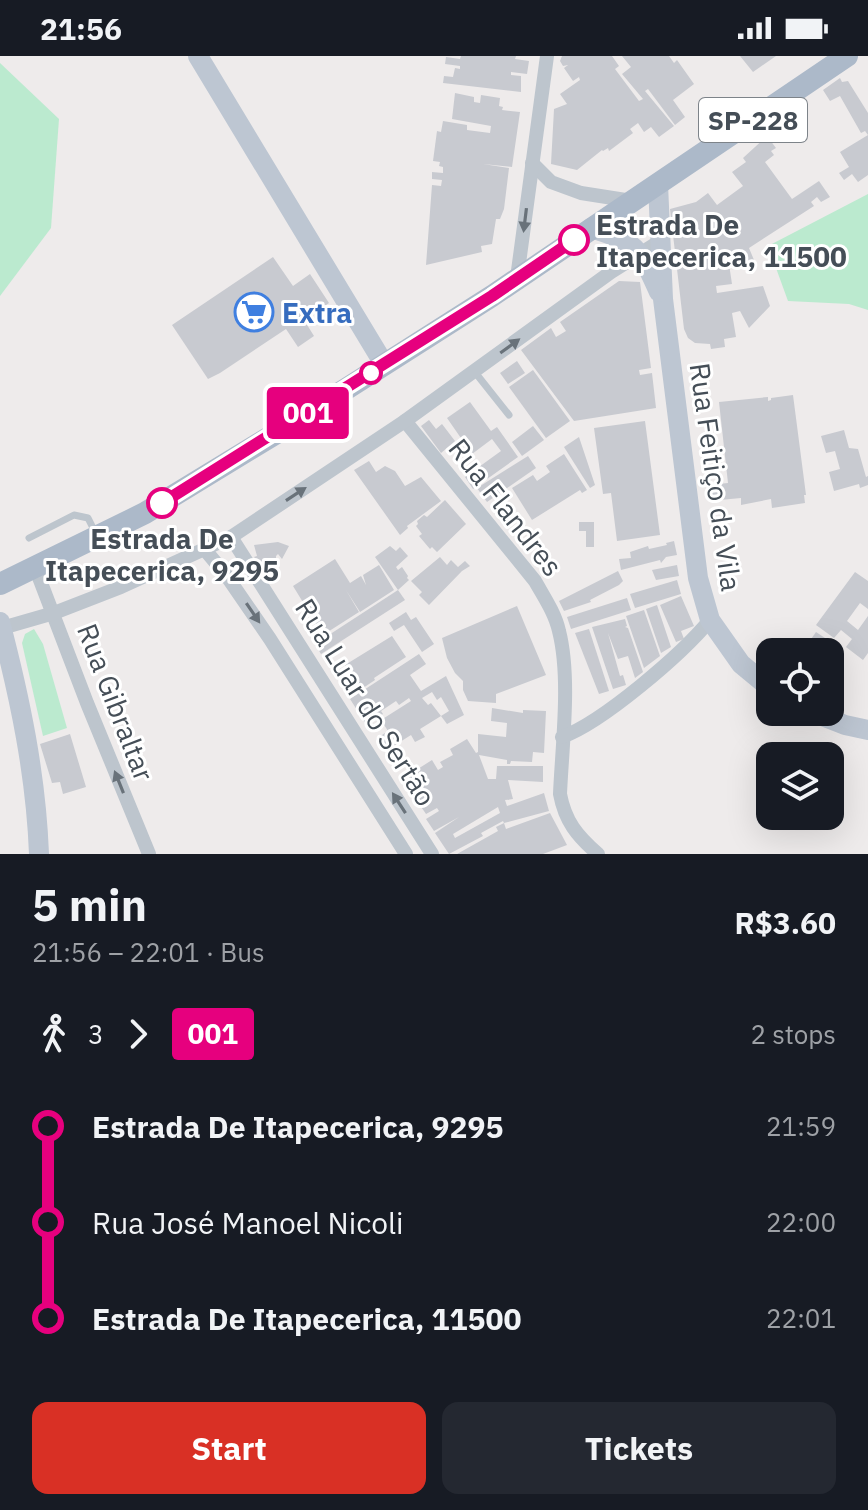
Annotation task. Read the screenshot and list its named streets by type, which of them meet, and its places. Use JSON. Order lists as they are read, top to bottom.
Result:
{
  "streets": {
    "main road": ["SP-228"],
    "street": [
      "Rua Feitiço da Vila",
      "Rua Flandres",
      "Rua Gibraltar",
      "Rua Luar do Sertão"
    ]
  },
  "crossings": [
    ["SP-228", "Rua Feitiço da Vila"],
    ["SP-228", "Rua Gibraltar"]
  ],
  "places": {
    "other": ["Estrada De Itapecerica, 11500", "Estrada De Itapecerica, 9295"],
    "supermarket": ["Extra"]
  },
  "lines": ["bus line 001"],
  "page": {
    "status": "21:56",
    "on_map": "001",
    "heading": ["5 min", "21:56 – 22:01 · Bus", "R$3.60"],
    "legs": ["3", "001", "2 stops"],
    "list": [
      {
        "name": "Estrada De Itapecerica, 9295",
        "value": "21:59"
      },
      {
        "name": "Rua José Manoel Nicoli",
        "value": "22:00"
      },
      {
        "name": "Estrada De Itapecerica, 11500",
        "value": "22:01"
      }
    ],
    "buttons": ["Start", "Tickets"]
  }
}
